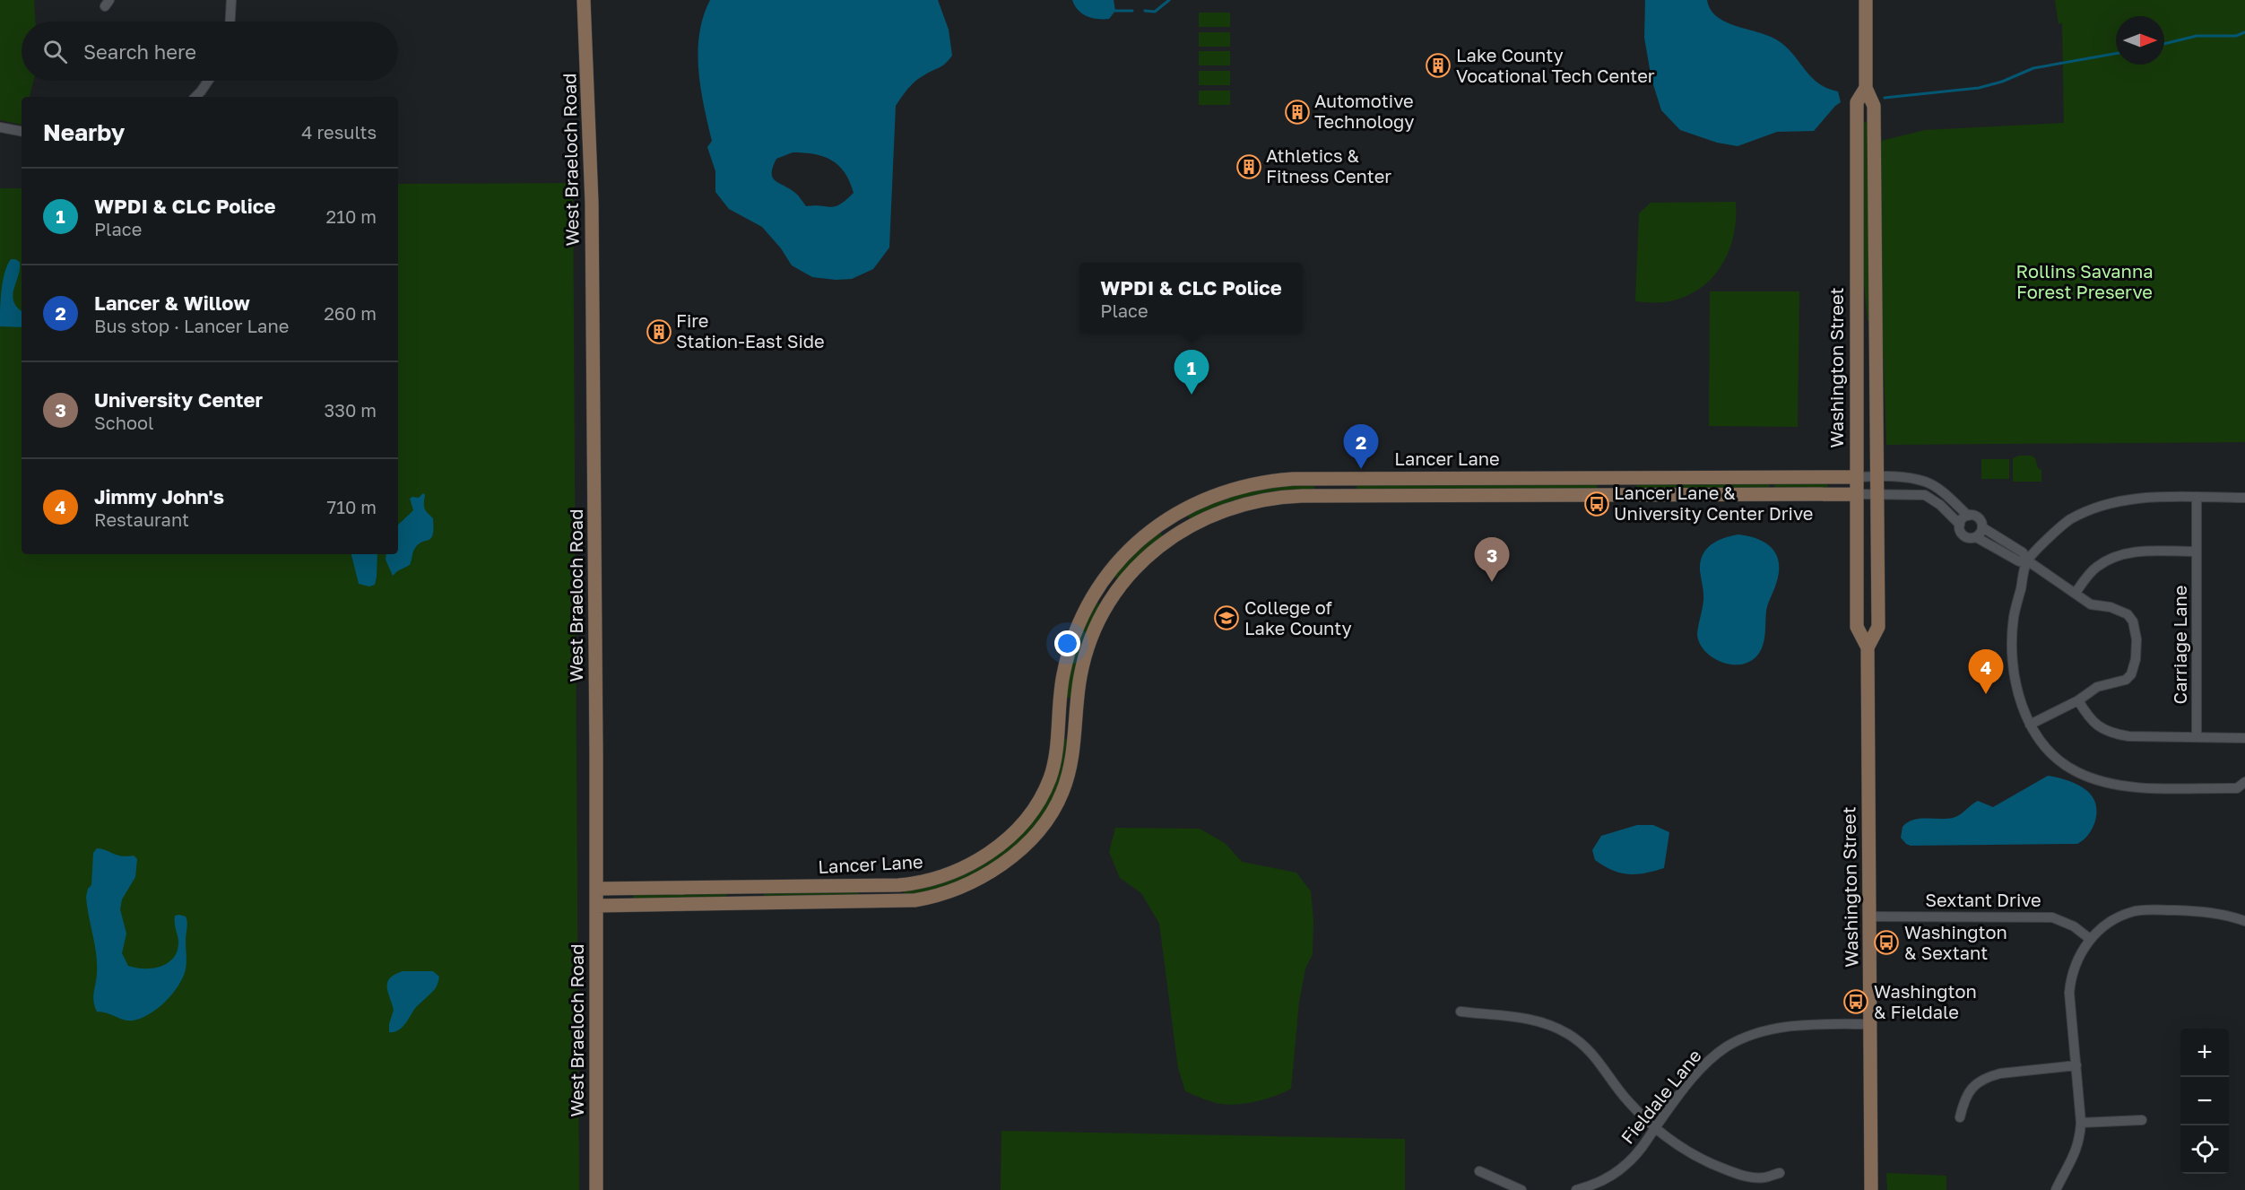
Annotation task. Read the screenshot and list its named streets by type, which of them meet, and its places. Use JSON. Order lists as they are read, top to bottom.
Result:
{
  "streets": {
    "street": [
      "West Braeloch Road",
      "Washington Street",
      "Lancer Lane",
      "Carriage Lane",
      "Sextant Drive",
      "Fieldale Lane"
    ]
  },
  "crossings": [
    ["West Braeloch Road", "Lancer Lane"],
    ["Washington Street", "Lancer Lane"],
    ["Washington Street", "Sextant Drive"],
    ["Washington Street", "Fieldale Lane"]
  ],
  "parks": ["Rollins Savanna Forest Preserve"],
  "places": {
    "building": [
      "Lake County Vocational Tech Center",
      "Automotive Technology",
      "Athletics & Fitness Center",
      "Fire Station-East Side"
    ],
    "bus stop": ["Lancer Lane & University Center Drive", "Washington & Sextant", "Washington & Fieldale"],
    "school or university": ["College of Lake County"]
  },
  "north": "right",
  "page": {
    "search": "Search here",
    "heading": ["Nearby", "4 results"],
    "list": [
      {
        "mark": "1",
        "name": "WPDI & CLC Police",
        "note": "Place",
        "value": "210 m"
      },
      {
        "mark": "2",
        "name": "Lancer & Willow",
        "note": "Bus stop · Lancer Lane",
        "value": "260 m"
      },
      {
        "mark": "3",
        "name": "University Center",
        "note": "School",
        "value": "330 m"
      },
      {
        "mark": "4",
        "name": "Jimmy John's",
        "note": "Restaurant",
        "value": "710 m"
      }
    ],
    "popup": ["WPDI & CLC Police", "Place"],
    "pins": [
      "1",
      "2",
      "3",
      "4"
    ],
    "map_buttons": ["+", "−"]
  }
}
